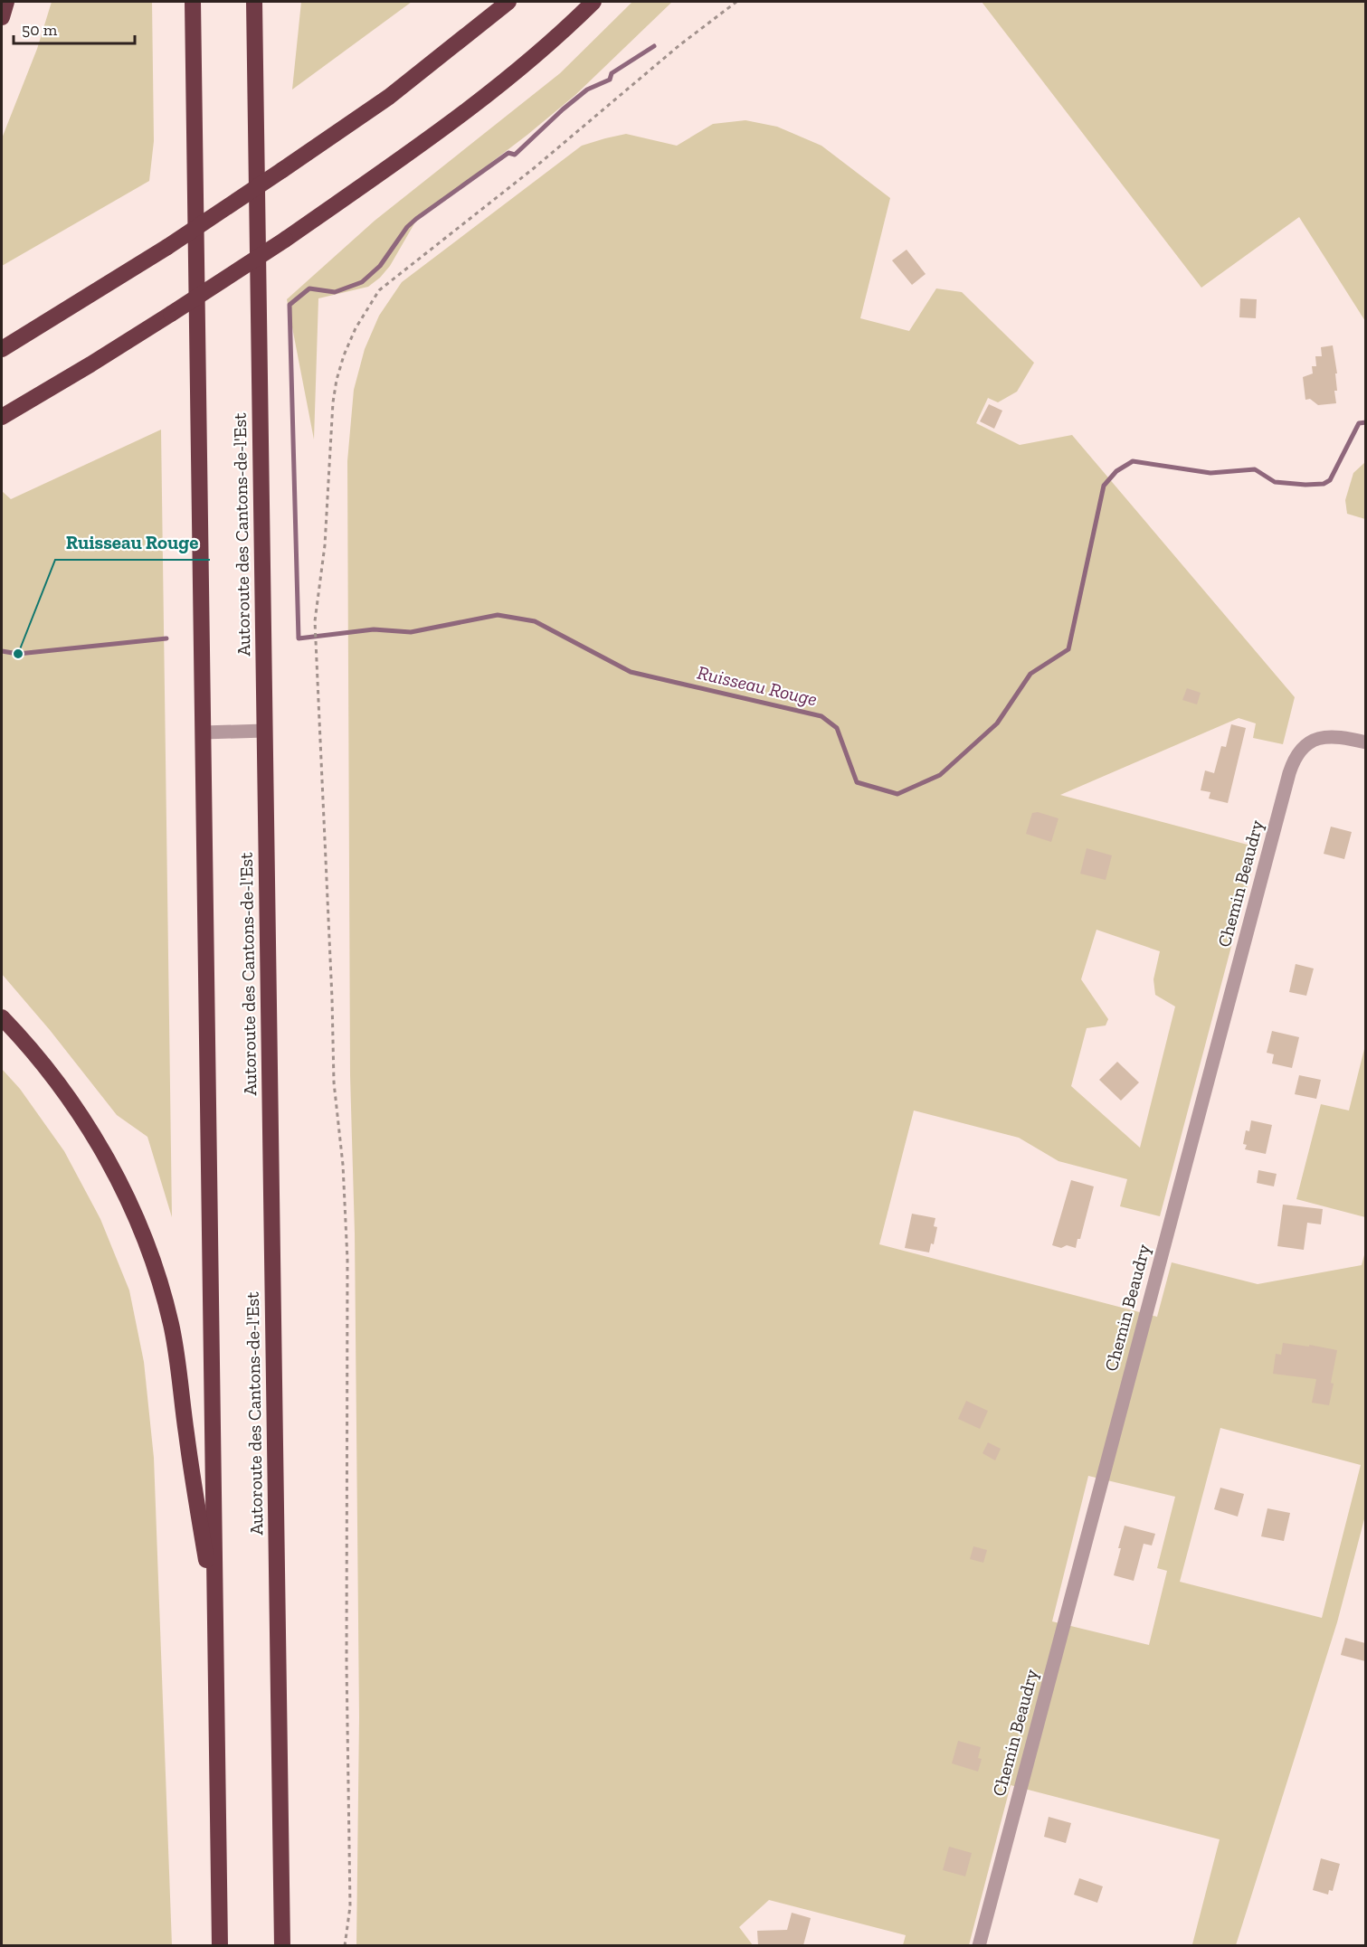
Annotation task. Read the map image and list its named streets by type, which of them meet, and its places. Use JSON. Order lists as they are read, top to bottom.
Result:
{
  "streets": {
    "highway": ["Autoroute des Cantons-de-l'Est"],
    "street": ["Chemin Beaudry"]
  },
  "water": ["Ruisseau Rouge"],
  "places": ["Ruisseau Rouge"],
  "scale_bar": "50 m"
}
